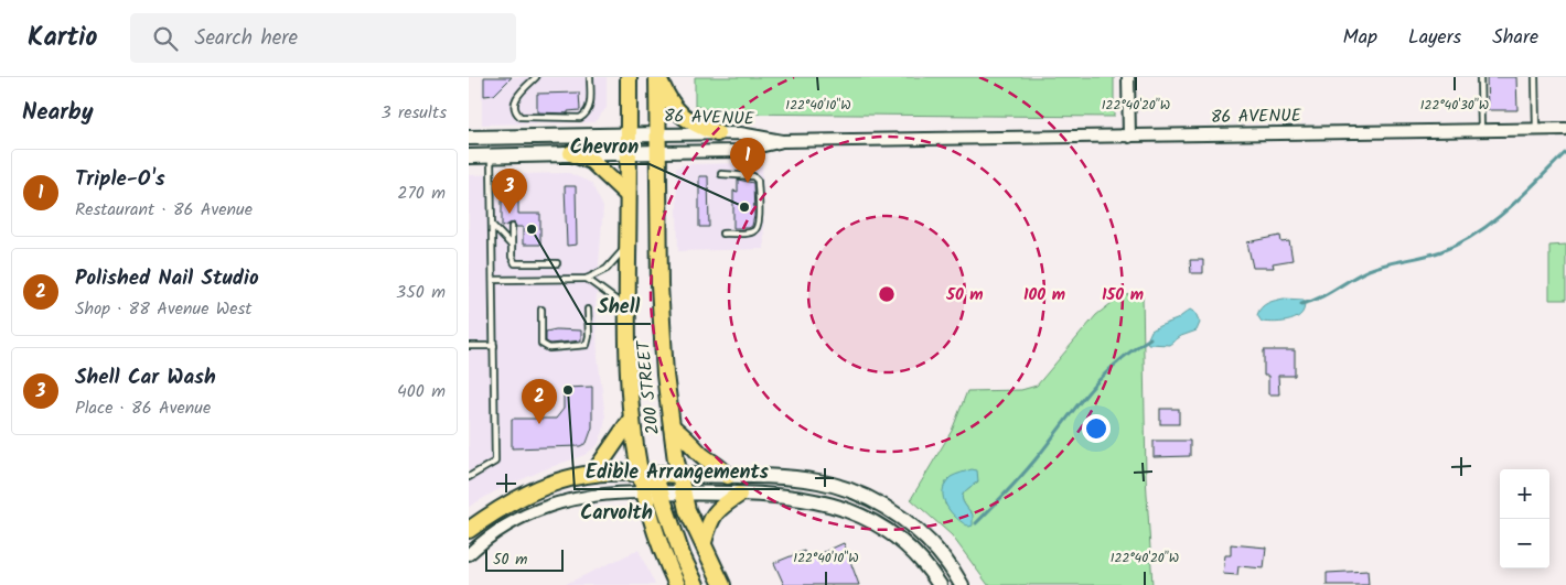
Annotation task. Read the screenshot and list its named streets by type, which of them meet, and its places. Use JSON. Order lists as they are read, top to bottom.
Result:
{
  "streets": {
    "main road": ["86 AVENUE", "200 STREET"]
  },
  "crossings": [
    ["86 AVENUE", "200 STREET"]
  ],
  "districts": ["Carvolth"],
  "places": ["Chevron", "Shell", "Edible Arrangements"],
  "scale_bar": "50 m",
  "page": {
    "header": "Kartio",
    "search": "Search here",
    "nav": ["Map", "Layers", "Share"],
    "heading": ["Nearby", "3 results"],
    "pins": ["1", "3", "2"],
    "list": [
      {
        "mark": "1",
        "name": "Triple-O's",
        "note": "Restaurant · 86 Avenue",
        "value": "270 m"
      },
      {
        "mark": "2",
        "name": "Polished Nail Studio",
        "note": "Shop · 88 Avenue West",
        "value": "350 m"
      },
      {
        "mark": "3",
        "name": "Shell Car Wash",
        "note": "Place · 86 Avenue",
        "value": "400 m"
      }
    ],
    "map_buttons": ["+", "−"],
    "scale": "50 m"
  },
  "coordinates": ["122°40'10\"W", "122°40'20\"W", "122°40'30\"W"],
  "rings": ["50 m", "100 m", "150 m"]
}
